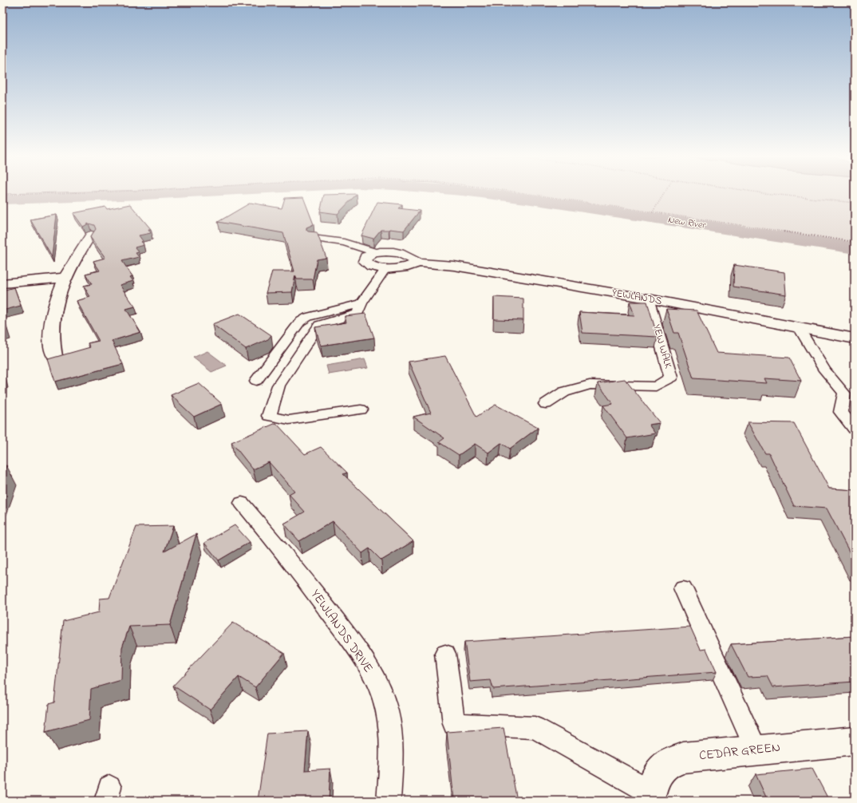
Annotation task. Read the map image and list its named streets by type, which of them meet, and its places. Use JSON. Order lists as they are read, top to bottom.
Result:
{
  "streets": {
    "street": ["YEWLANDS", "CEDAR GREEN"],
    "lane": ["YEW WALK", "YEWLANDS DRIVE"]
  },
  "crossings": [
    ["YEWLANDS", "YEW WALK"]
  ],
  "water": ["New River"]
}
